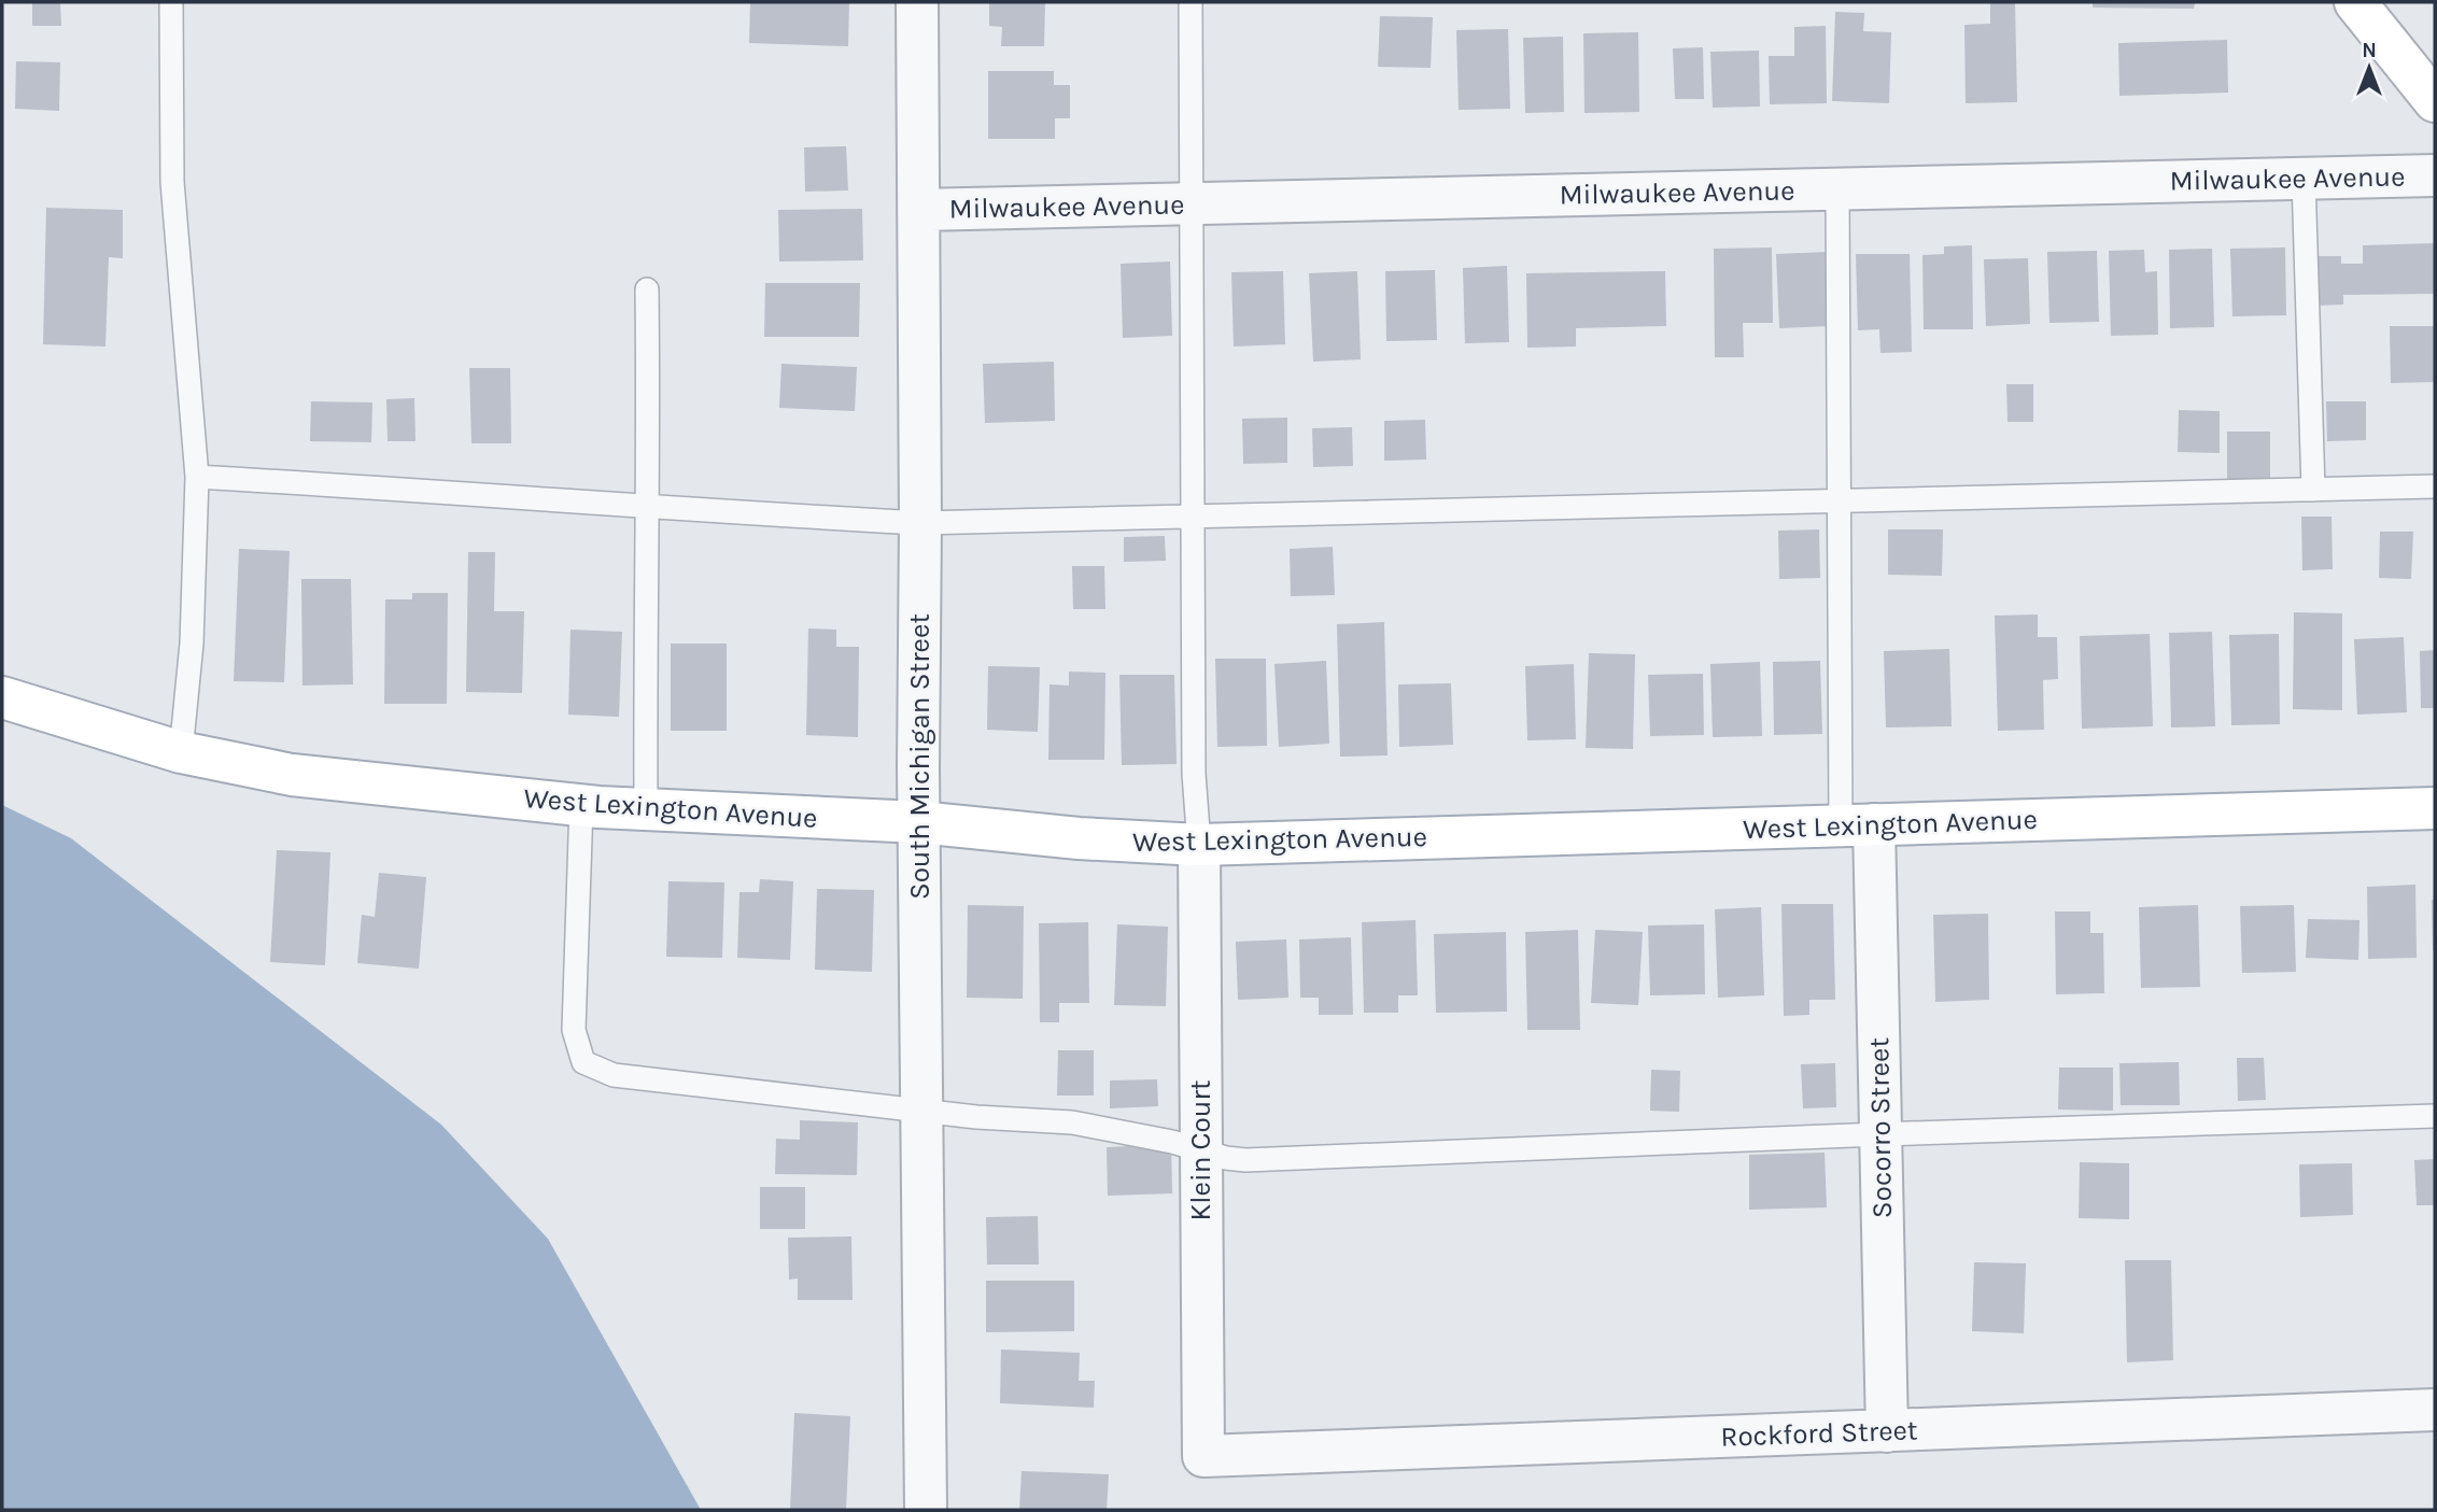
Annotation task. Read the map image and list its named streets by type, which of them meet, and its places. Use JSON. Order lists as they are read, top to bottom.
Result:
{
  "streets": {
    "main road": ["West Lexington Avenue"],
    "street": [
      "Milwaukee Avenue",
      "South Michigan Street",
      "Socorro Street",
      "Klein Court",
      "Rockford Street"
    ]
  },
  "crossings": [
    ["Milwaukee Avenue", "South Michigan Street"],
    ["South Michigan Street", "West Lexington Avenue"],
    ["West Lexington Avenue", "Socorro Street"],
    ["West Lexington Avenue", "Klein Court"],
    ["Socorro Street", "Rockford Street"],
    ["Klein Court", "Rockford Street"]
  ],
  "north": "top"
}
